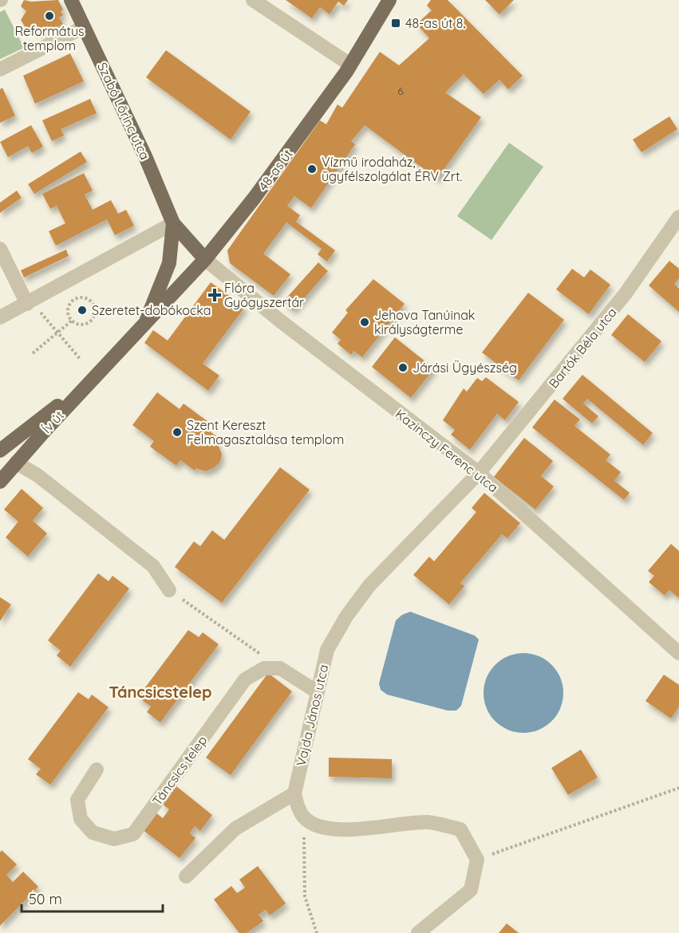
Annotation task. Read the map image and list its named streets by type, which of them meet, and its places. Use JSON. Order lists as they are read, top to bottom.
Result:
{
  "streets": {
    "main road": ["Szabó Lőrinc utca", "48-as út", "Ív út"],
    "street": [
      "Bartók Béla utca",
      "Kazinczy Ferenc utca",
      "Vajda János utca",
      "Táncsics telep"
    ]
  },
  "crossings": [
    ["Szabó Lőrinc utca", "48-as út"],
    ["Szabó Lőrinc utca", "Ív út"],
    ["Szabó Lőrinc utca", "Kazinczy Ferenc utca"],
    ["48-as út", "Ív út"],
    ["48-as út", "Kazinczy Ferenc utca"],
    ["Bartók Béla utca", "Kazinczy Ferenc utca"],
    ["Bartók Béla utca", "Vajda János utca"],
    ["Kazinczy Ferenc utca", "Vajda János utca"]
  ],
  "districts": ["Táncsicstelep"],
  "places": {
    "other": [
      "Református templom",
      "Vízmű irodaház, ügyfélszolgálat ÉRV Zrt.",
      "Szeretet-dobókocka",
      "Jehova Tanúinak királyságterme",
      "Járási Ügyészség",
      "Szent Kereszt Felmagasztalása templom"
    ],
    "transit": ["48-as út 8."],
    "health": ["Flóra Gyógyszertár"]
  },
  "house_numbers": ["6"],
  "scale_bar": "50 m"
}
